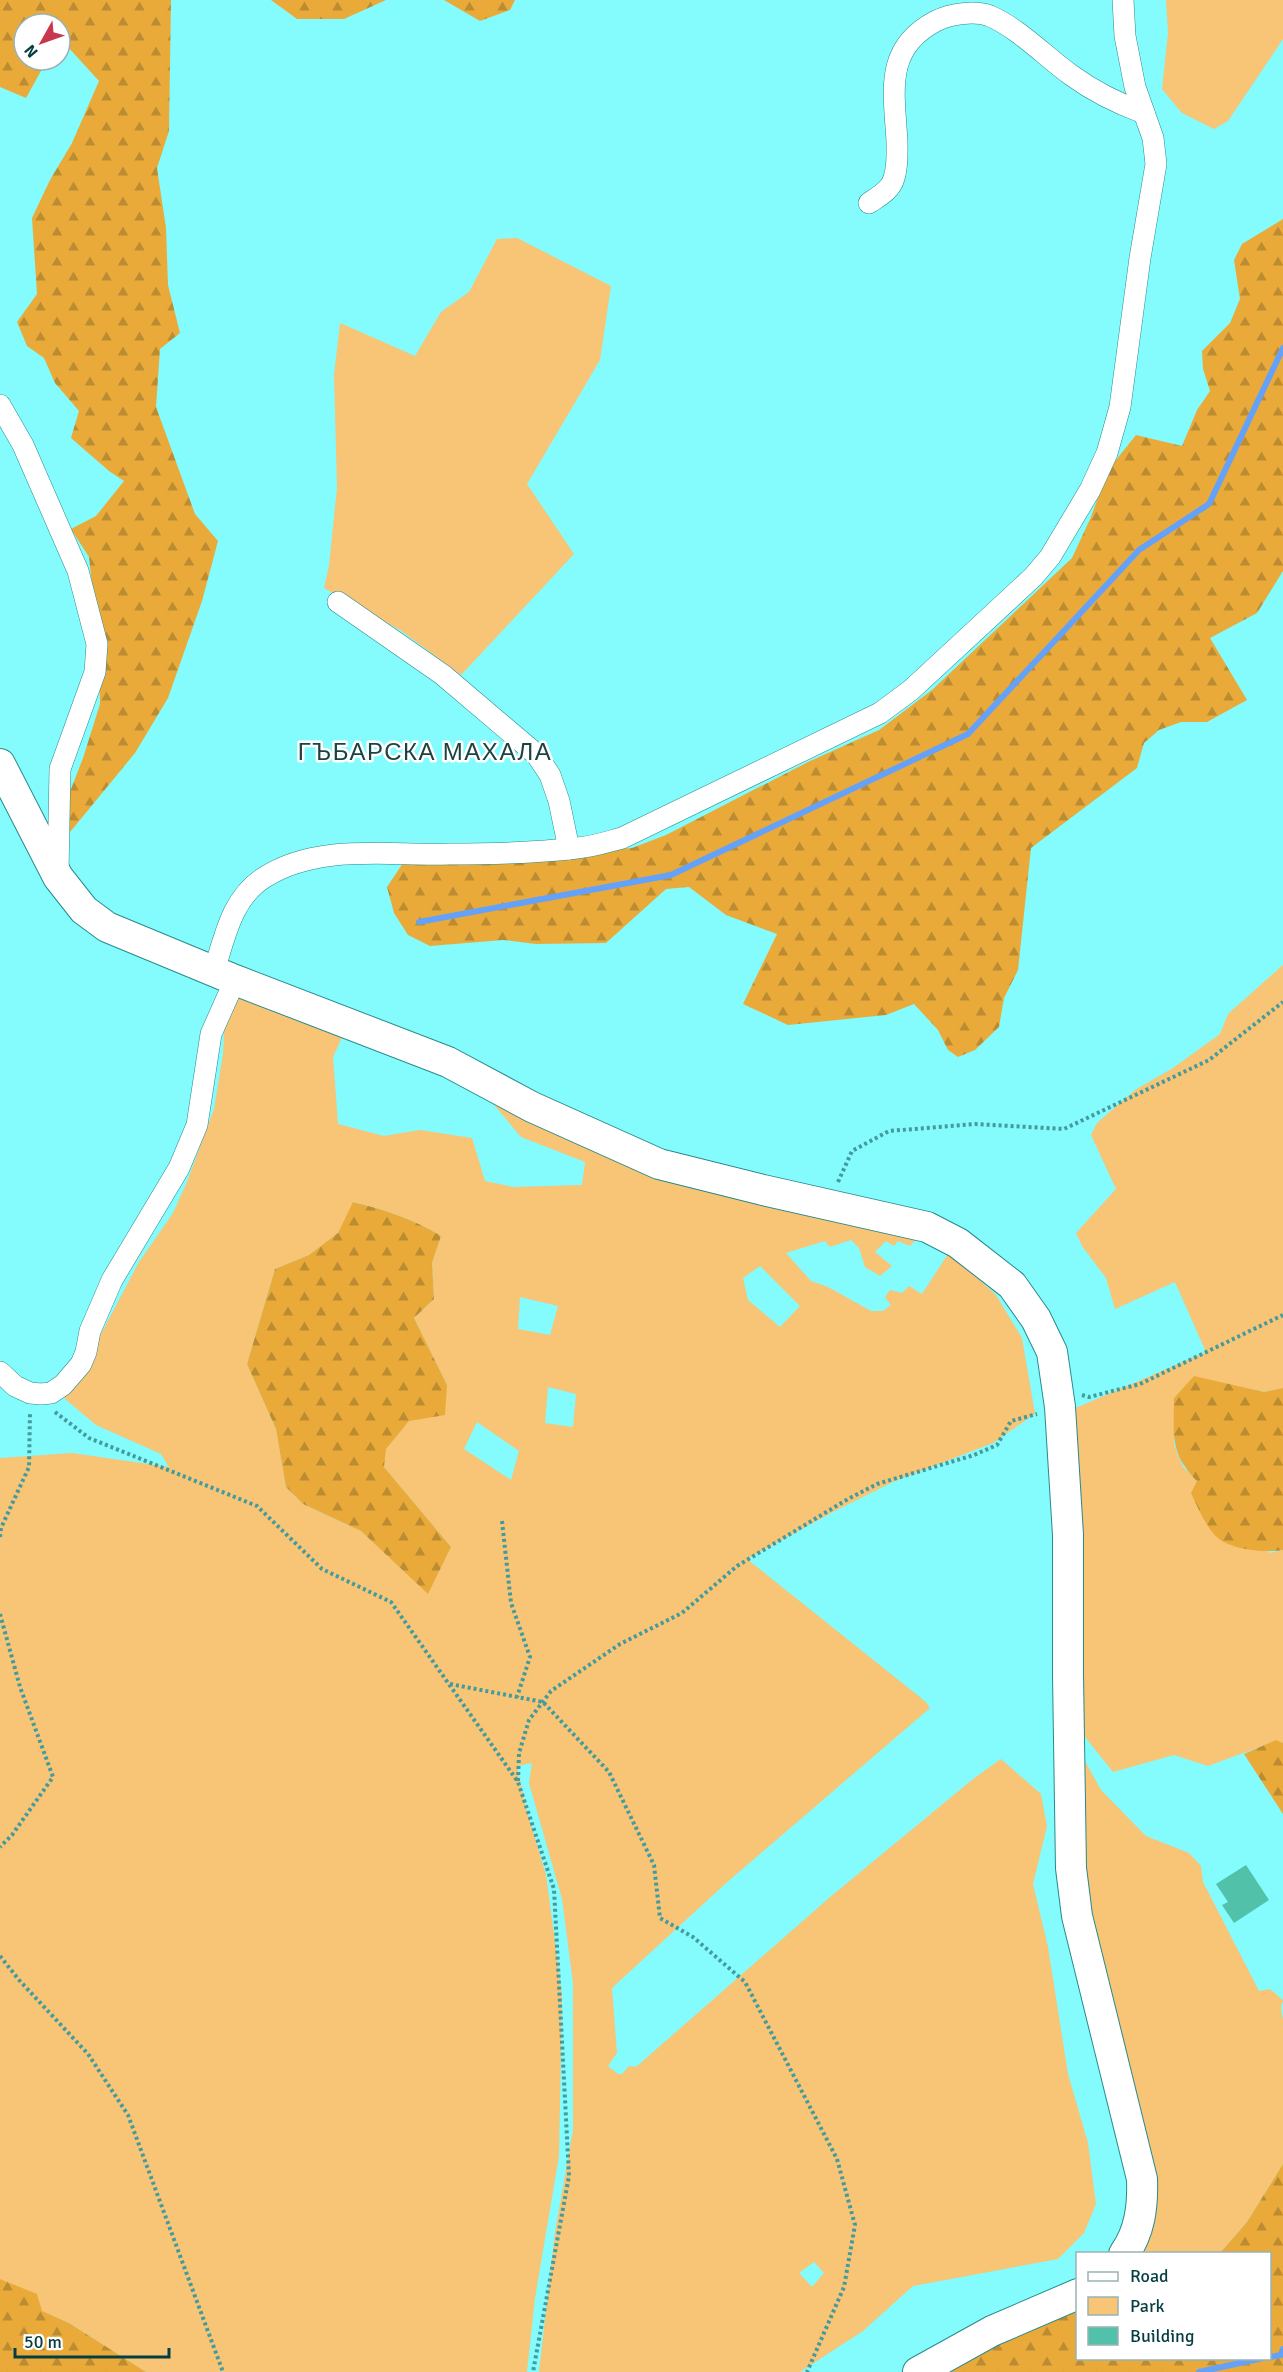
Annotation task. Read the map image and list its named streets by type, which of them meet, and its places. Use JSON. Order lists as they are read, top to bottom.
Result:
{
  "districts": ["ГЪБАРСКА МАХАЛА"],
  "legend": ["Road", "Park", "Building"],
  "scale_bar": "50 m",
  "north": "bottom left"
}
